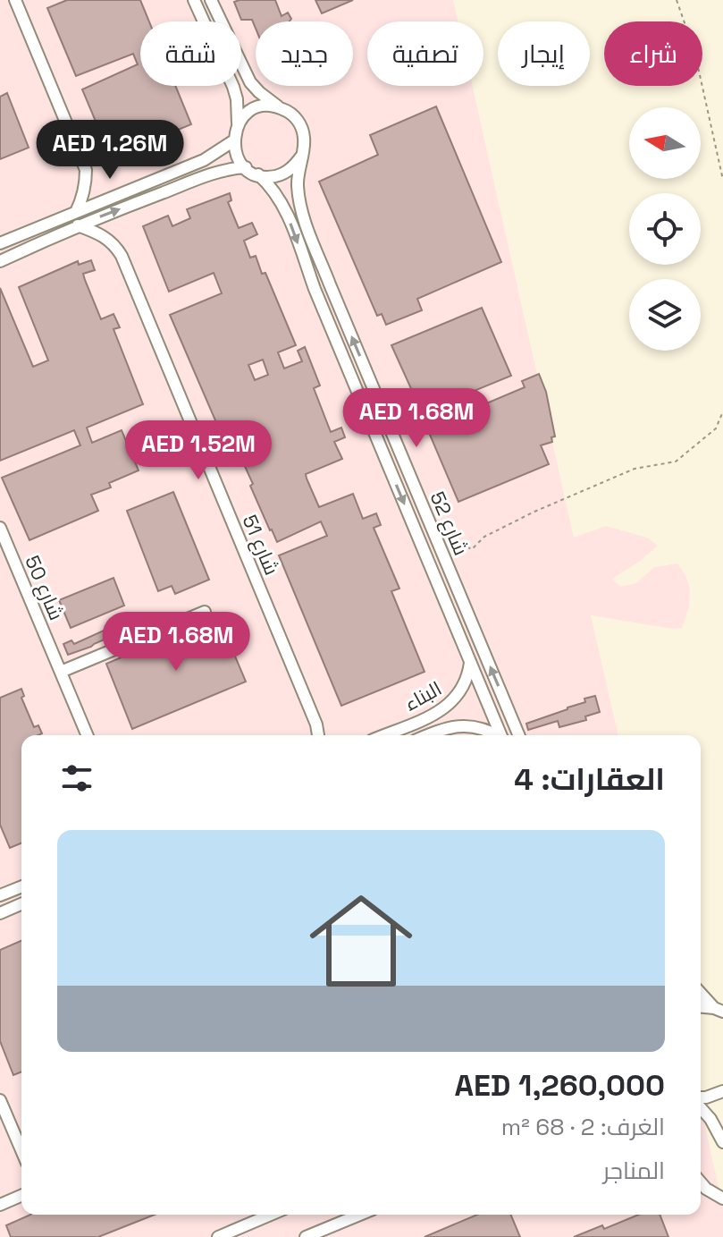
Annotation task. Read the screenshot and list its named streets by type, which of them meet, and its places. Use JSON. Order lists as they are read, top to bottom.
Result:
{
  "streets": {
    "street": [
      "شارع 52",
      "شارع 51",
      "شارع 50",
      "البناء"
    ]
  },
  "crossings": [
    ["شارع 52", "البناء"]
  ],
  "north": "left",
  "page": {
    "chip": [
      "شراء",
      "إيجار",
      "تصفية",
      "جديد",
      "شقة"
    ],
    "price": [
      "AED 1.26M",
      "AED 1.68M",
      "AED 1.52M",
      "AED 1.68M"
    ],
    "heading": "العقارات: 4",
    "list": [
      {
        "name": "AED 1,260,000",
        "note": "الغرف: 2 · 68 m² · المناجر"
      }
    ]
  }
}
